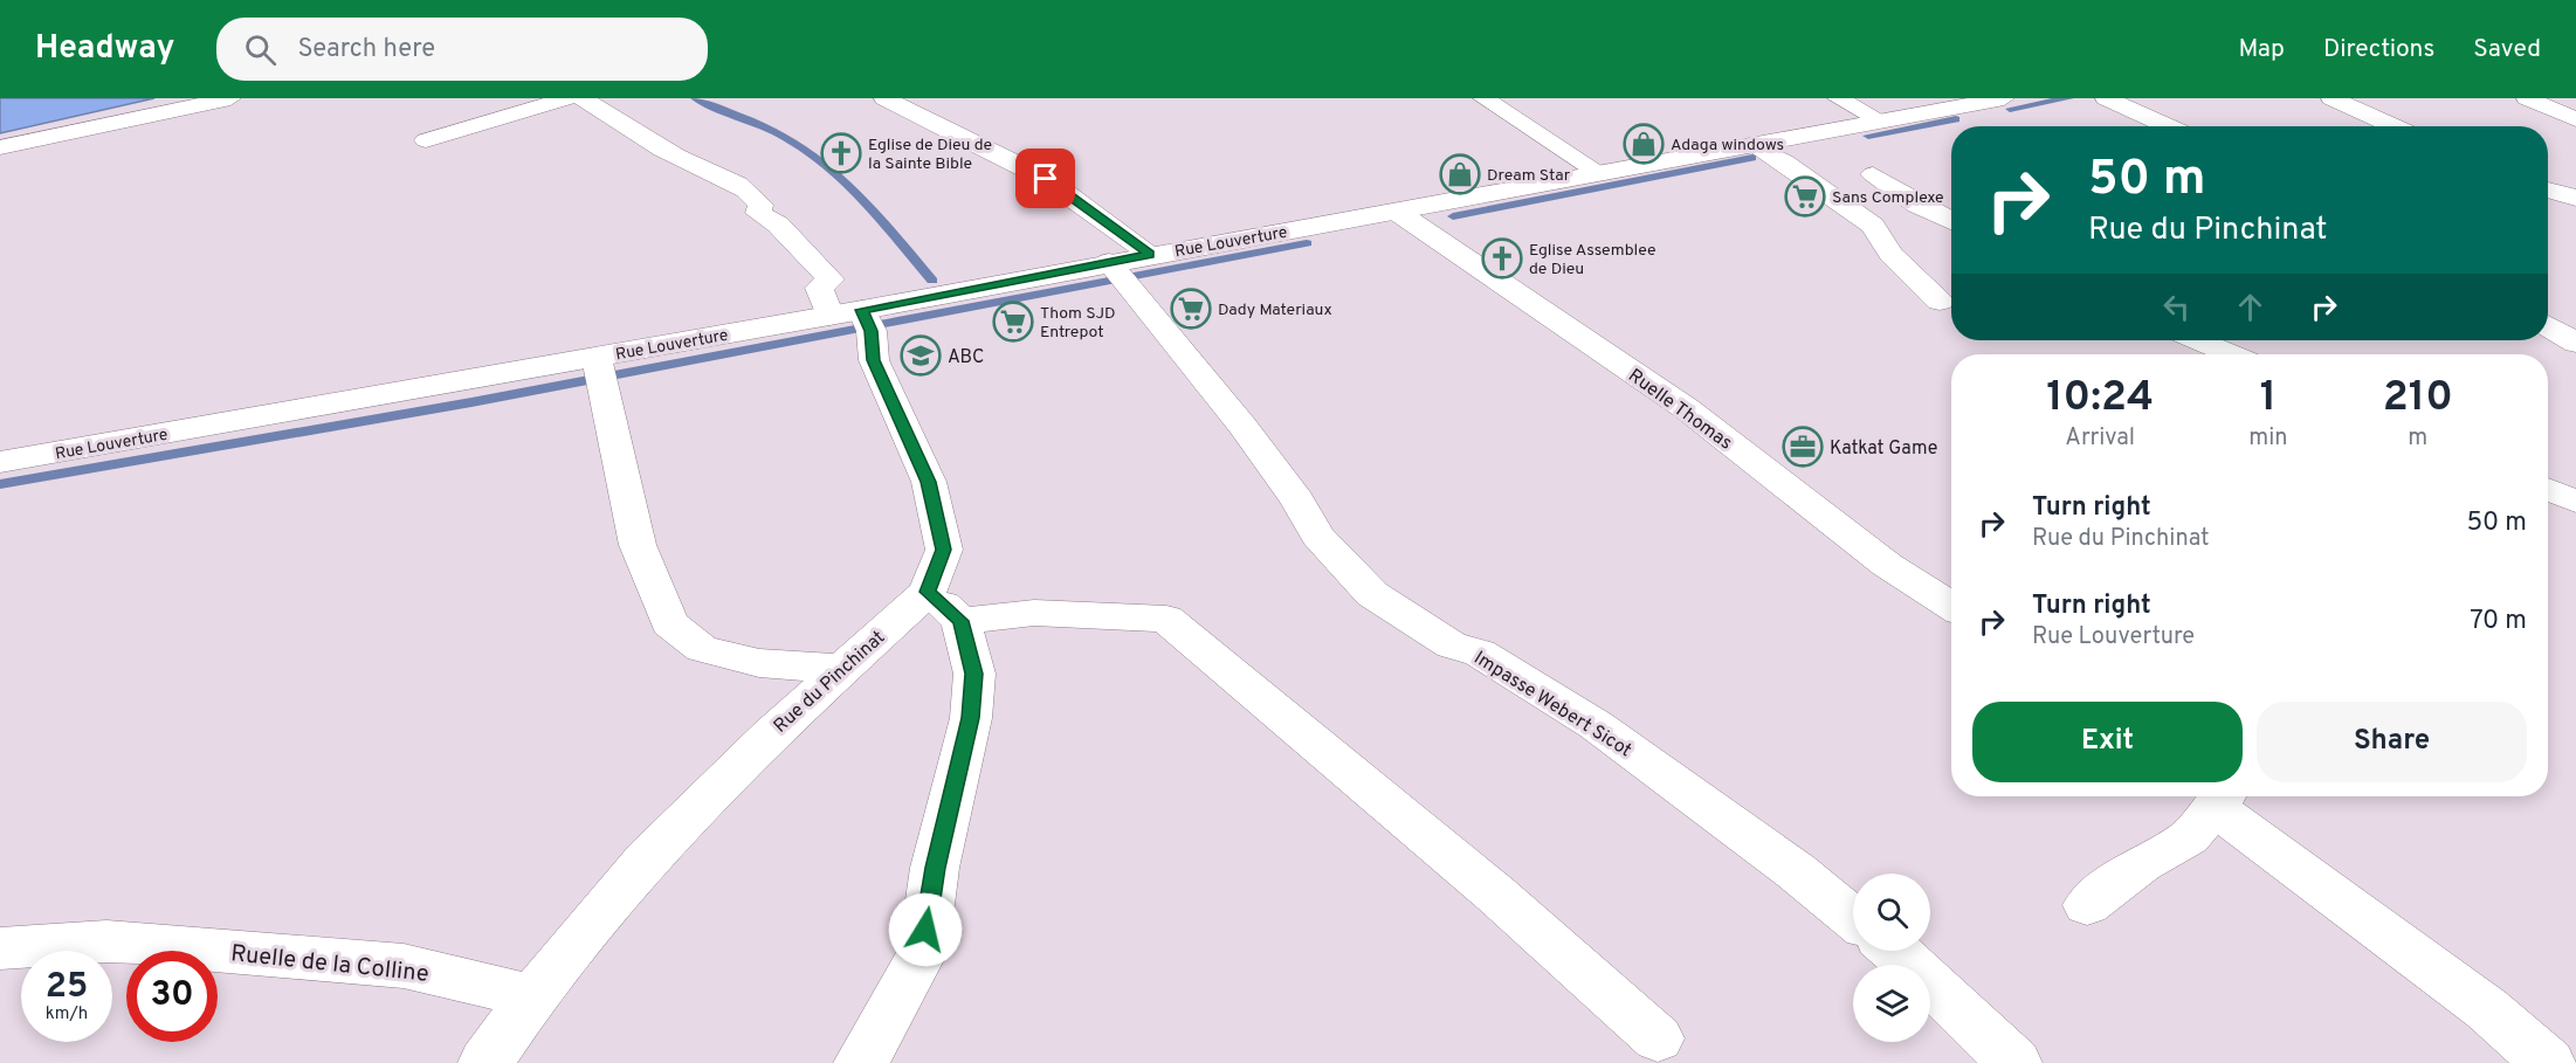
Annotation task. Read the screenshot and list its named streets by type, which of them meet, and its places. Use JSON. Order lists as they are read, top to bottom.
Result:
{
  "streets": {
    "street": [
      "Rue Louverture",
      "Ruelle Thomas",
      "Rue du Pinchinat",
      "Impasse Webert Sicot",
      "Ruelle de la Colline"
    ]
  },
  "crossings": [
    ["Rue Louverture", "Ruelle Thomas"],
    ["Rue Louverture", "Rue du Pinchinat"],
    ["Rue Louverture", "Impasse Webert Sicot"],
    ["Rue du Pinchinat", "Ruelle de la Colline"]
  ],
  "places": {
    "shop": ["Adaga windows", "Dream Star"],
    "church": ["Eglise de Dieu de la Sainte Bible", "Eglise Assemblee de Dieu"],
    "supermarket": ["Sans Complexe", "Dady Materiaux", "Thom SJD Entrepot"],
    "school or university": ["ABC"],
    "office": ["Katkat Game"]
  },
  "page": {
    "header": "Headway",
    "search": "Search here",
    "nav": ["Map", "Directions", "Saved"],
    "turn": ["50 m", "Rue du Pinchinat"],
    "eta": [
      "10:24",
      "Arrival",
      "1",
      "min",
      "210",
      "m"
    ],
    "list": [
      {
        "name": "Turn right",
        "note": "Rue du Pinchinat",
        "value": "50 m"
      },
      {
        "name": "Turn right",
        "note": "Rue Louverture",
        "value": "70 m"
      }
    ],
    "buttons": ["Exit", "Share"],
    "speed": "25 km/h",
    "limit": "30"
  }
}
